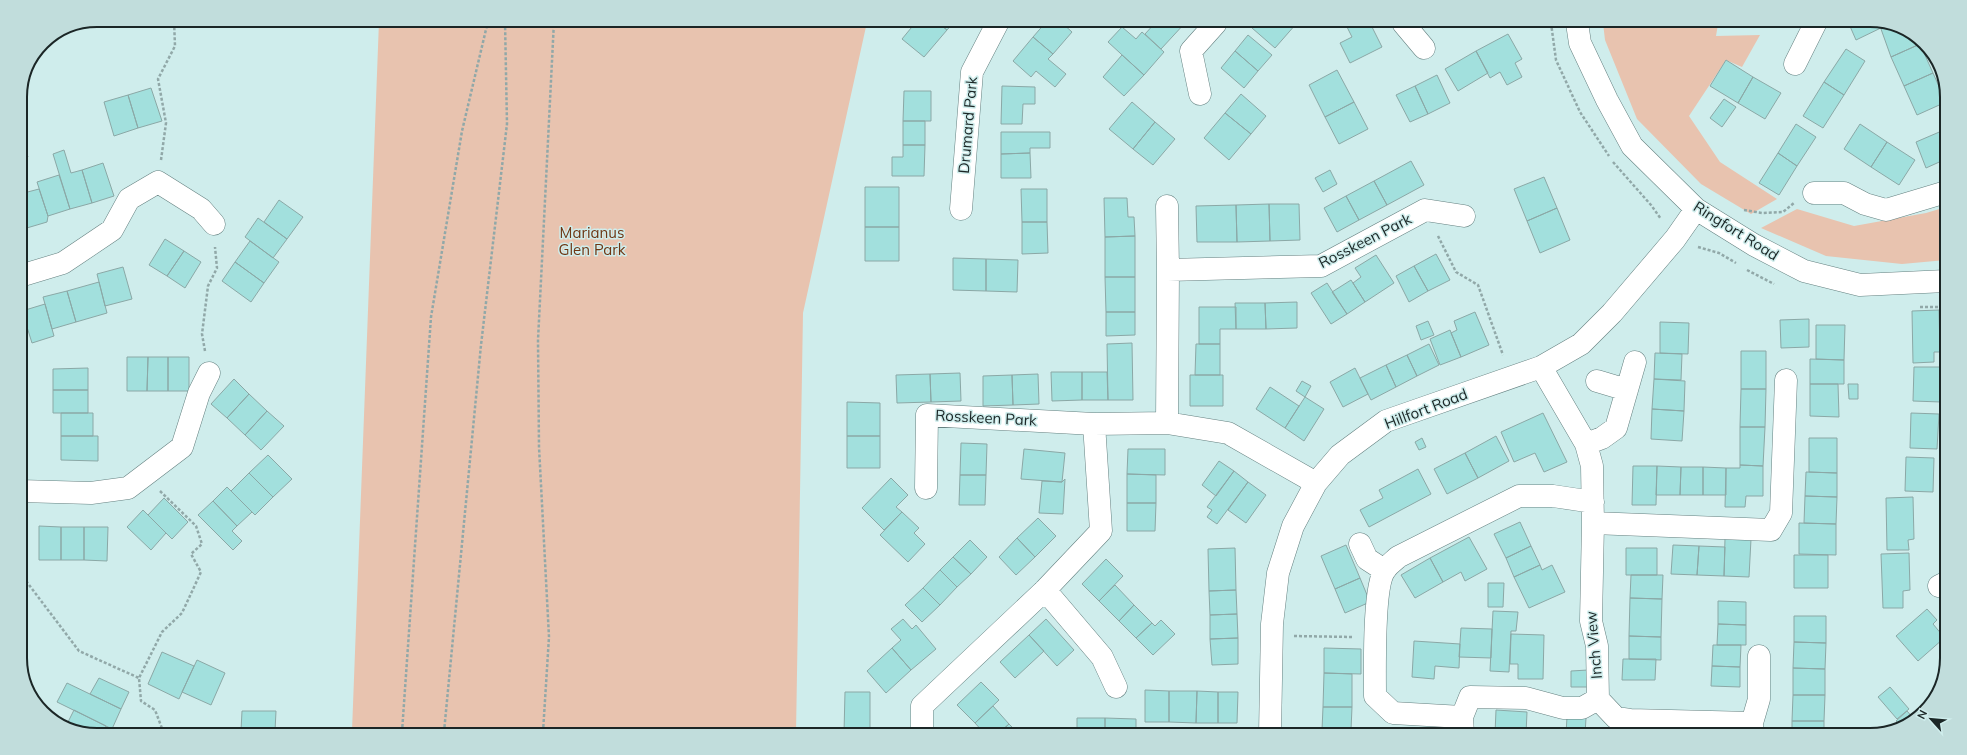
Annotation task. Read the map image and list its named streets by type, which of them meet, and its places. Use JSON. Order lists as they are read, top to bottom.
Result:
{
  "streets": {
    "street": [
      "Drumard Park",
      "Ringfort Road",
      "Rosskeen Park",
      "Hillfort Road",
      "Inch View"
    ]
  },
  "crossings": [
    ["Ringfort Road", "Hillfort Road"],
    ["Rosskeen Park", "Hillfort Road"],
    ["Hillfort Road", "Inch View"]
  ],
  "parks": ["Marianus Glen Park"],
  "north": "top left"
}
